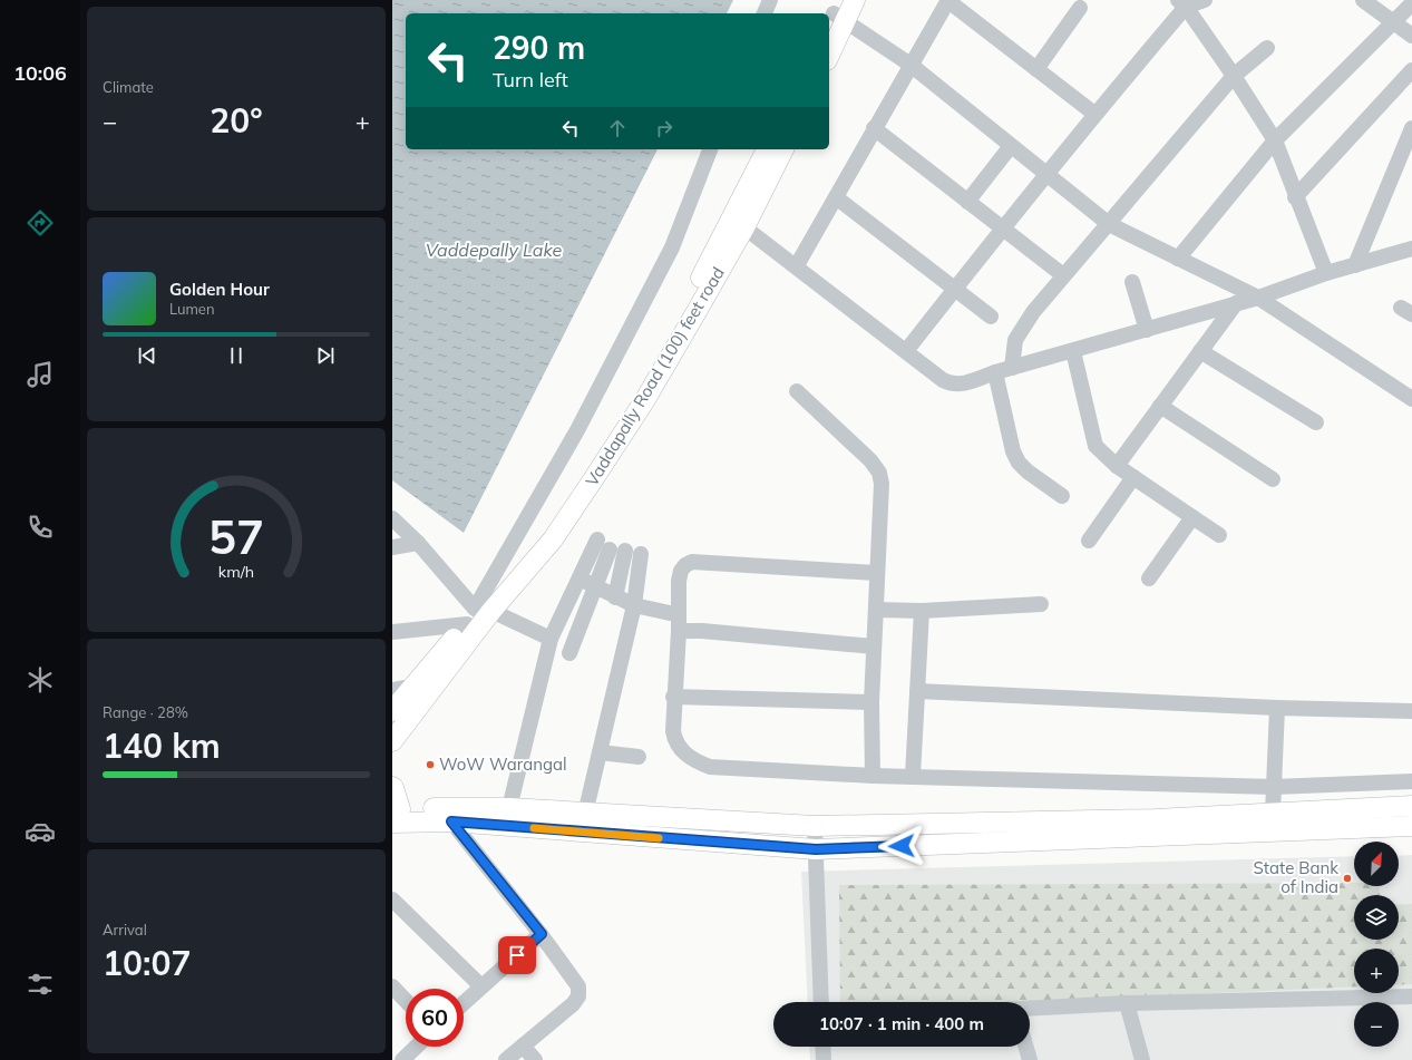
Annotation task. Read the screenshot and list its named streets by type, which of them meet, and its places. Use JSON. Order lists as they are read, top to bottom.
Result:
{
  "streets": {
    "main road": ["Vaddapally Road (100) feet road"]
  },
  "water": ["Vaddepally Lake"],
  "places": ["WoW Warangal", "State Bank of India"],
  "north": "top right",
  "page": {
    "tabs": "10:06",
    "tile": [
      "Climate",
      ["Range · 28%", "140 km"],
      ["Arrival", "10:07"]
    ],
    "turn": ["290 m", "Turn left"],
    "heat": ["−", "20°", "+"],
    "song": ["Golden Hour", "Lumen"],
    "map_buttons": ["+", "−"],
    "limit": "60",
    "trip": "10:07 · 1 min · 400 m",
    "gauge": ["57", "km/h"]
  }
}
